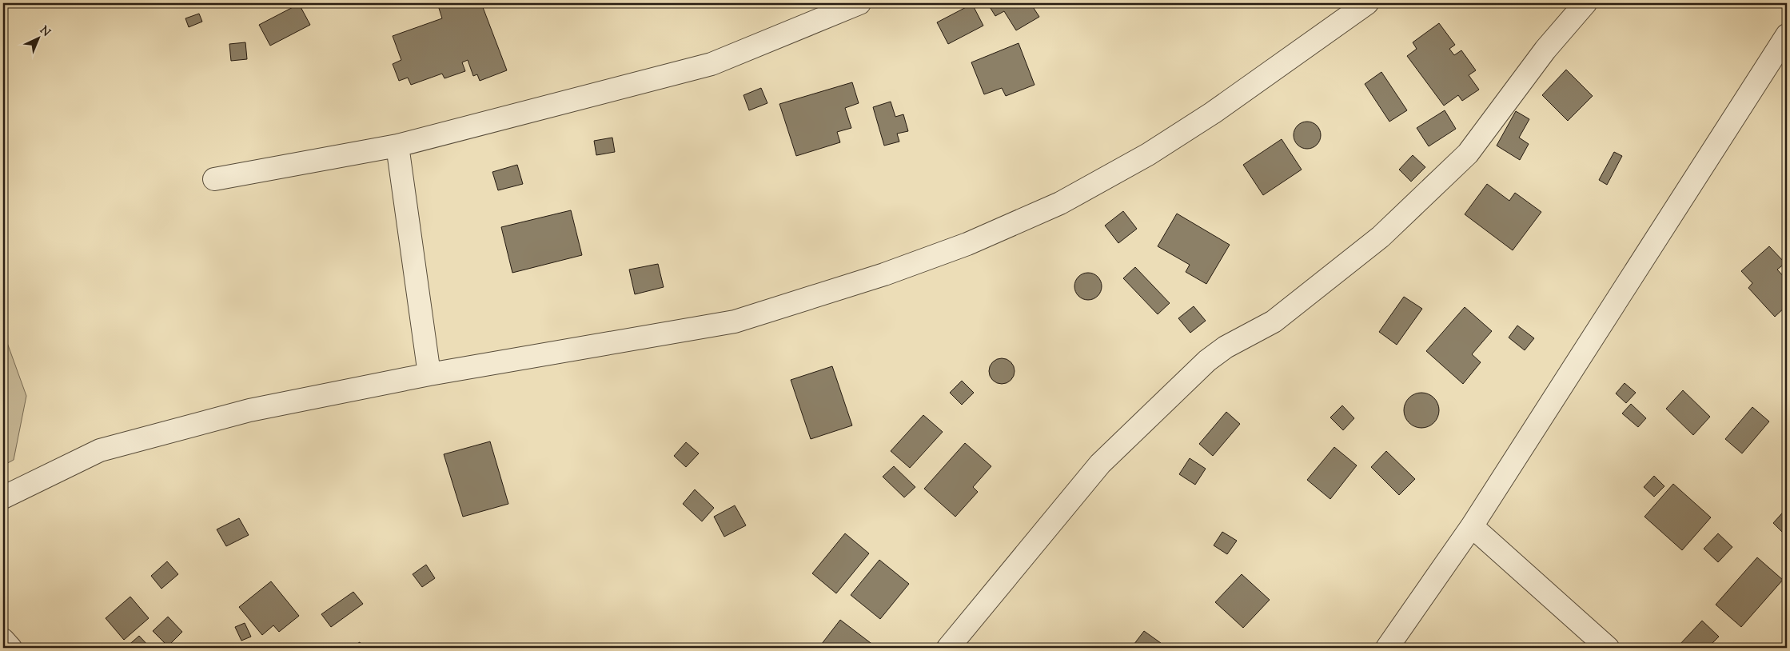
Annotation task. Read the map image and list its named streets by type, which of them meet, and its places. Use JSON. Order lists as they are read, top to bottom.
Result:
{
  "north": "top right"
}
